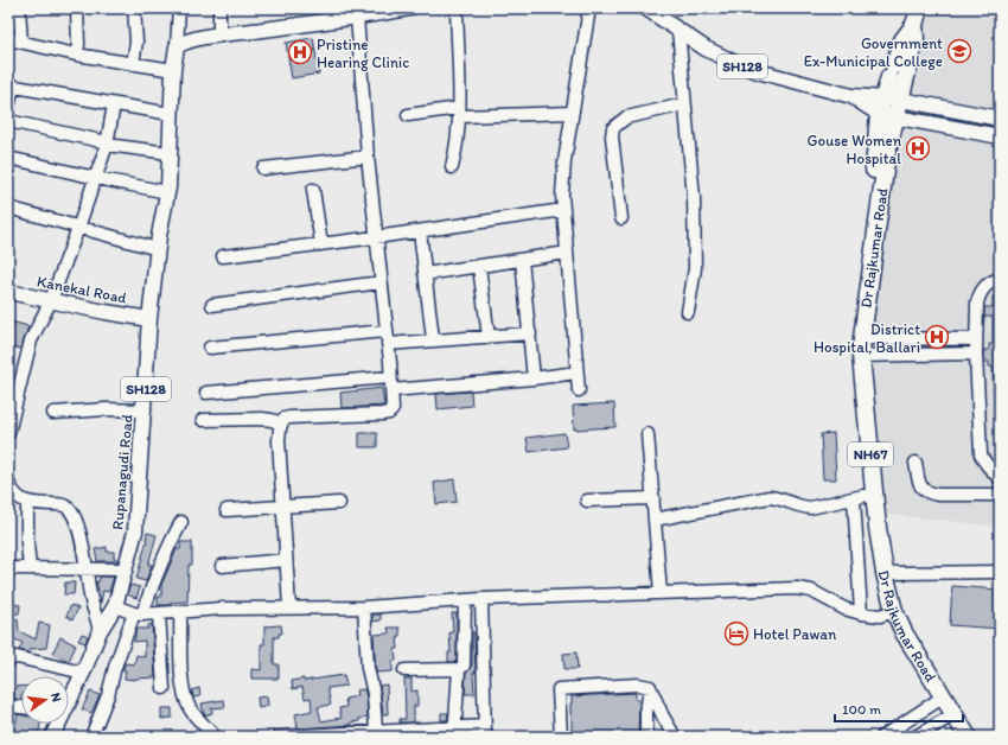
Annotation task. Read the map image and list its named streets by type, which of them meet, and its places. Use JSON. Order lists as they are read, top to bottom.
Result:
{
  "streets": {
    "highway": ["Dr Rajkumar Road", "NH67"],
    "main road": ["SH128", "Kanekal Road", "Rupanagudi Road"]
  },
  "crossings": [
    ["SH128", "Dr Rajkumar Road"],
    ["SH128", "Rupanagudi Road"],
    ["Kanekal Road", "Rupanagudi Road"]
  ],
  "places": {
    "school or university": ["Government Ex-Municipal College"],
    "hospital": ["Pristine Hearing Clinic", "Gouse Women Hospital", "District Hospital, Ballari"],
    "hotel": ["Hotel Pawan"]
  },
  "scale_bar": "100 m",
  "north": "right"
}
